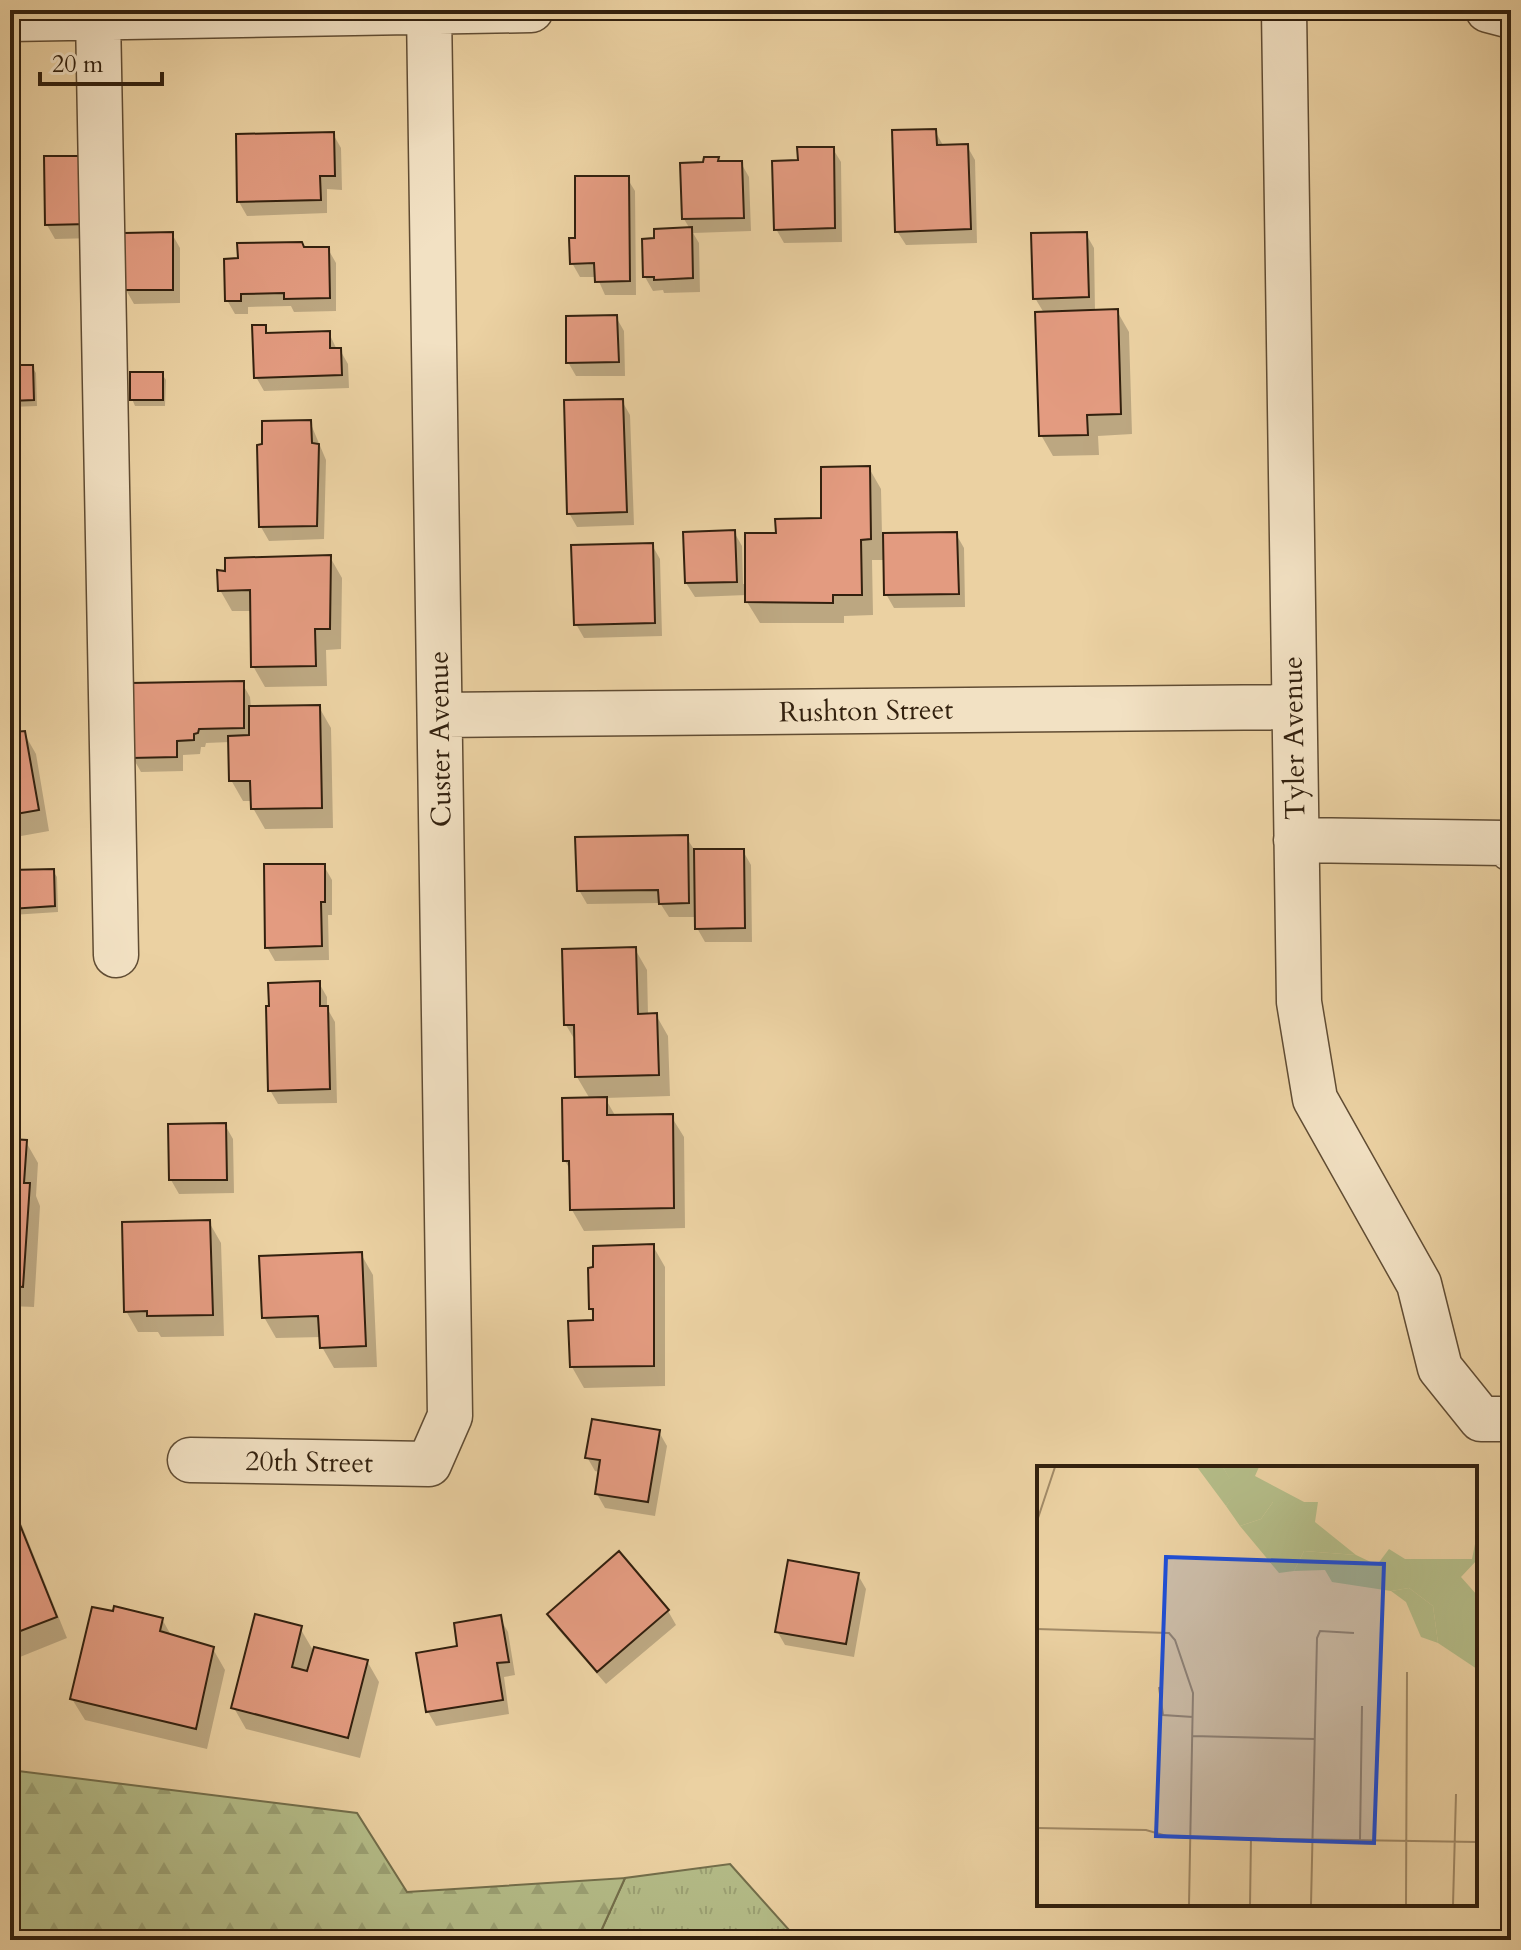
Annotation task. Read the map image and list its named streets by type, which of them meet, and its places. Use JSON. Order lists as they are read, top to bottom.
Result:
{
  "streets": {
    "street": [
      "Rushton Street",
      "Tyler Avenue",
      "Custer Avenue",
      "20th Street"
    ]
  },
  "crossings": [
    ["Rushton Street", "Tyler Avenue"],
    ["Rushton Street", "Custer Avenue"],
    ["Custer Avenue", "20th Street"]
  ],
  "scale_bar": "20 m"
}
